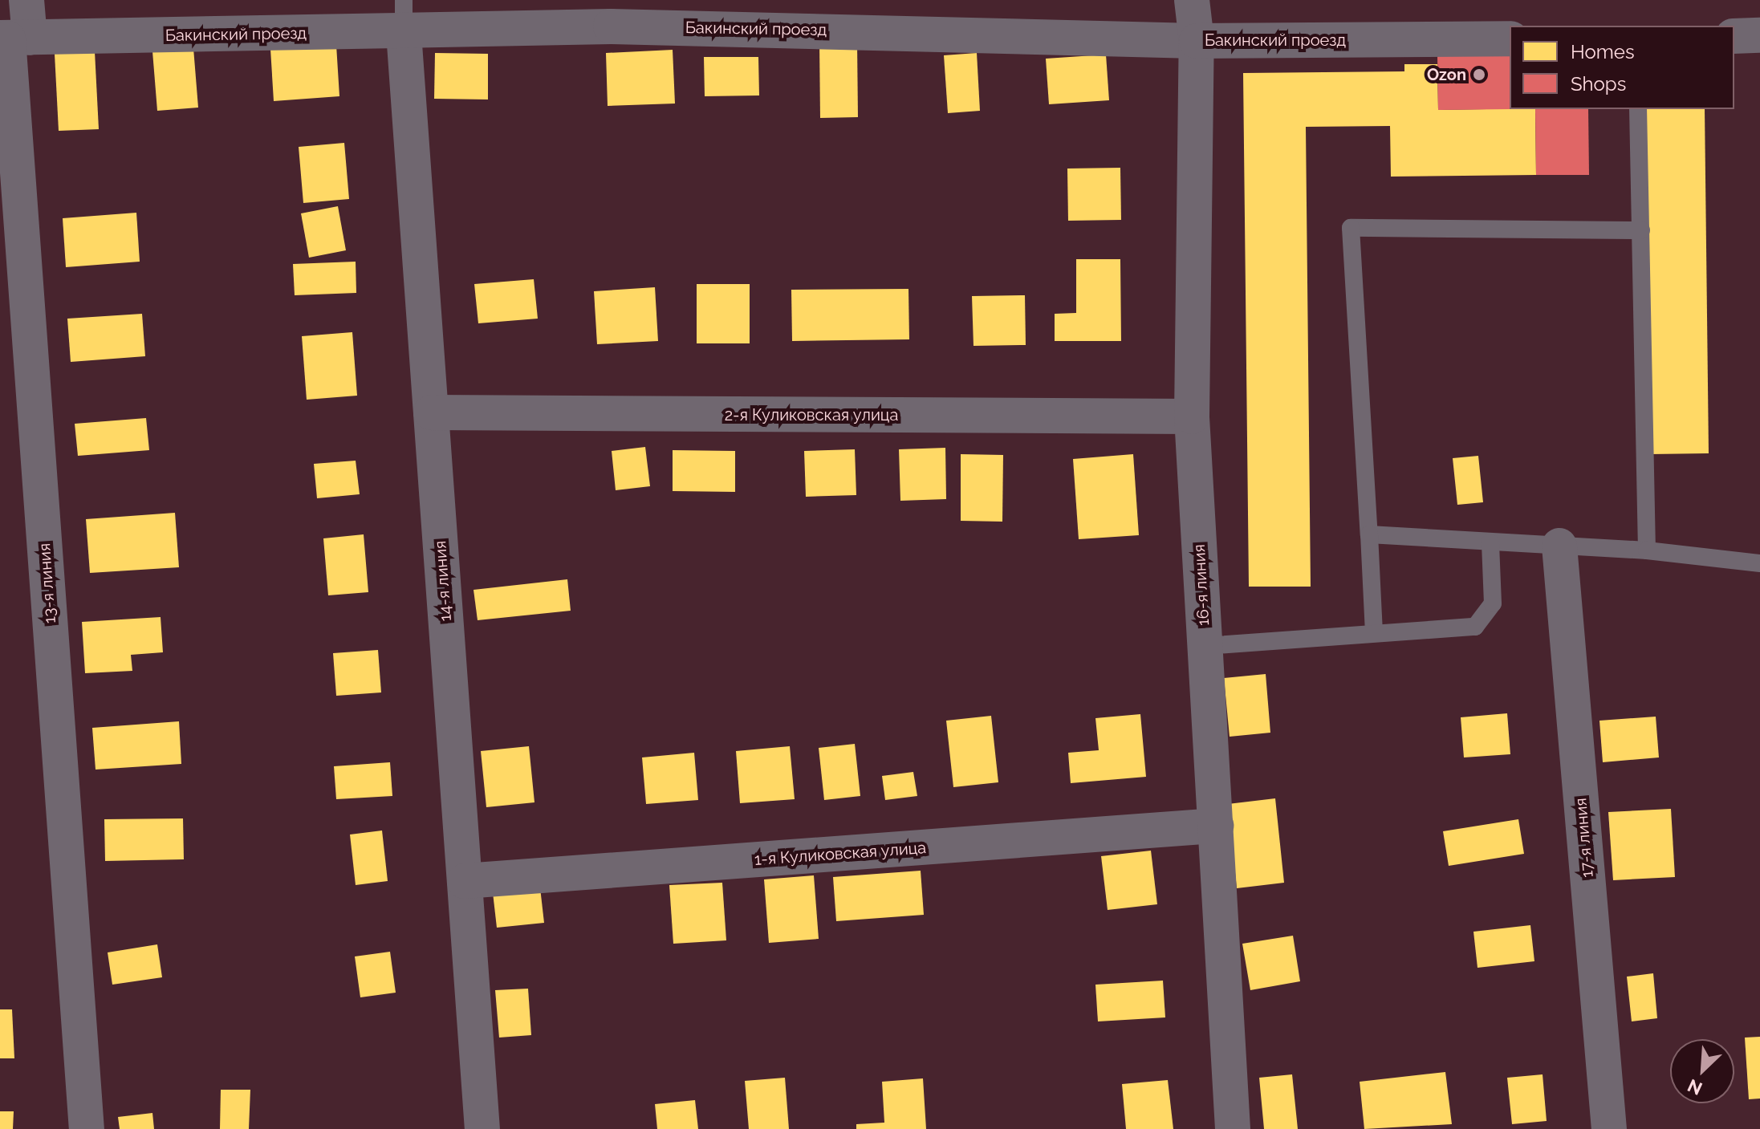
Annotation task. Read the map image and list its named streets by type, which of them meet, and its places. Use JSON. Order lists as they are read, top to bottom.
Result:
{
  "streets": {
    "street": [
      "Бакинский проезд",
      "2-я Куликовская улица",
      "14-я линия",
      "13-я линия",
      "16-я линия",
      "17-я линия",
      "1-я Куликовская улица"
    ]
  },
  "crossings": [
    ["Бакинский проезд", "14-я линия"],
    ["Бакинский проезд", "13-я линия"],
    ["Бакинский проезд", "16-я линия"],
    ["2-я Куликовская улица", "14-я линия"],
    ["2-я Куликовская улица", "16-я линия"],
    ["14-я линия", "1-я Куликовская улица"],
    ["16-я линия", "1-я Куликовская улица"]
  ],
  "places": ["Ozon"],
  "legend": ["Homes", "Shops"],
  "north": "bottom left"
}
